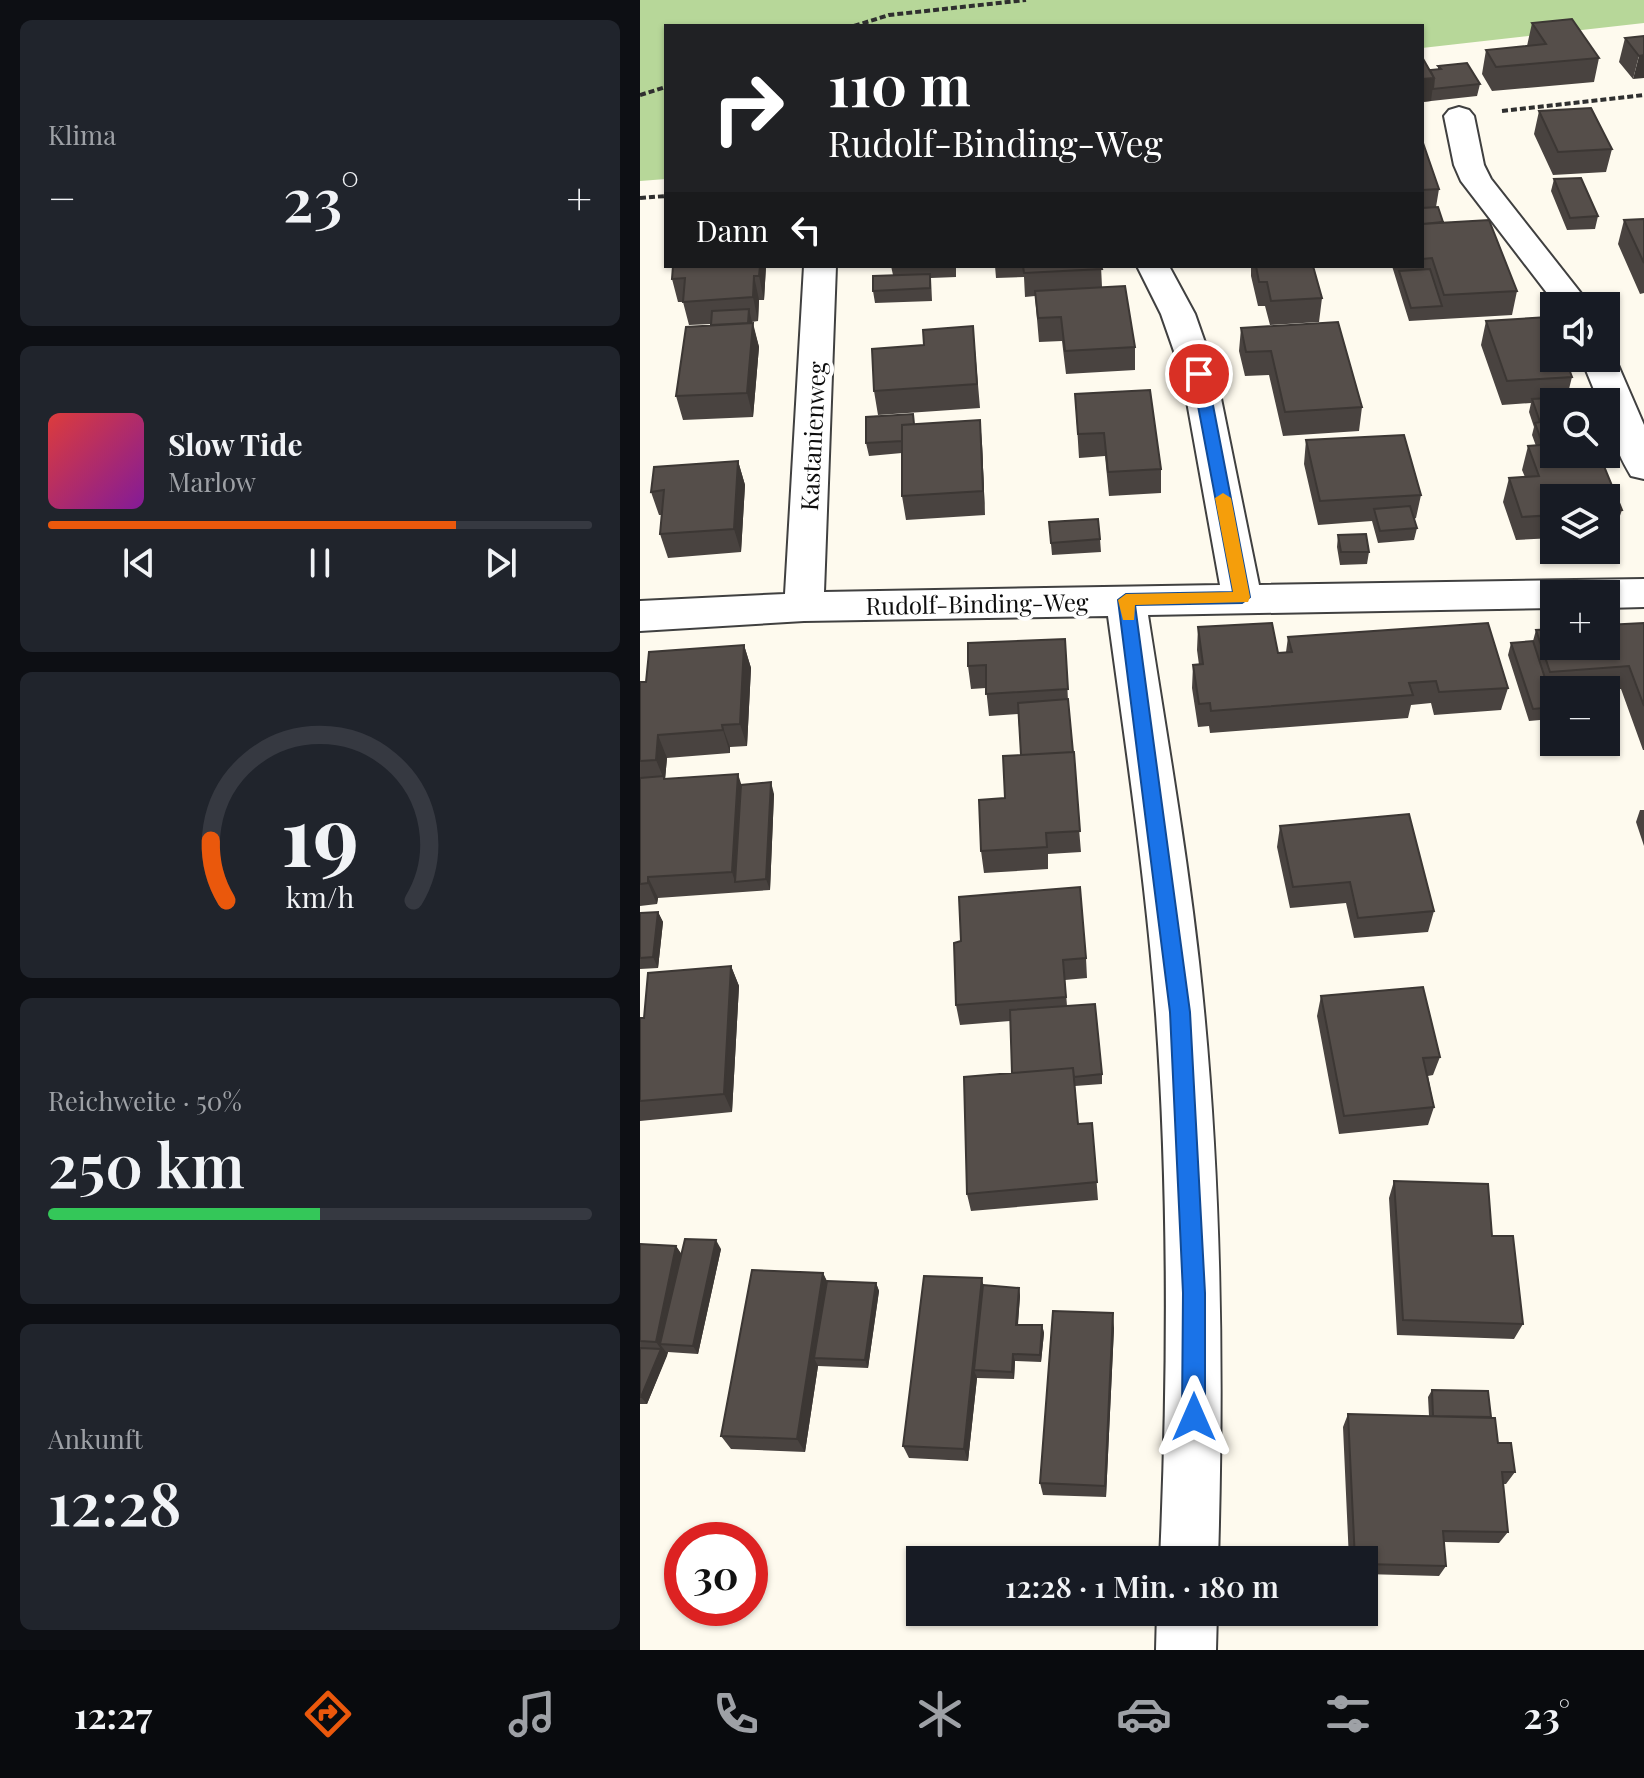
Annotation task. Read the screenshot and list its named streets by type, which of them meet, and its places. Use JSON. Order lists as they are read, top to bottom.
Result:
{
  "streets": {
    "street": ["Kastanienweg", "Rudolf-Binding-Weg"]
  },
  "crossings": [
    ["Kastanienweg", "Rudolf-Binding-Weg"]
  ],
  "page": {
    "tile": [
      "Klima",
      ["Reichweite · 50%", "250 km"],
      ["Ankunft", "12:28"]
    ],
    "turn": ["110 m", "Rudolf-Binding-Weg"],
    "heat": ["−", "23°", "+"],
    "then": "Dann",
    "map_buttons": ["+", "−"],
    "song": ["Slow Tide", "Marlow"],
    "limit": "30",
    "trip": "12:28 · 1 Min. · 180 m",
    "tabs": ["12:27", "23°"],
    "gauge": ["19", "km/h"]
  }
}
